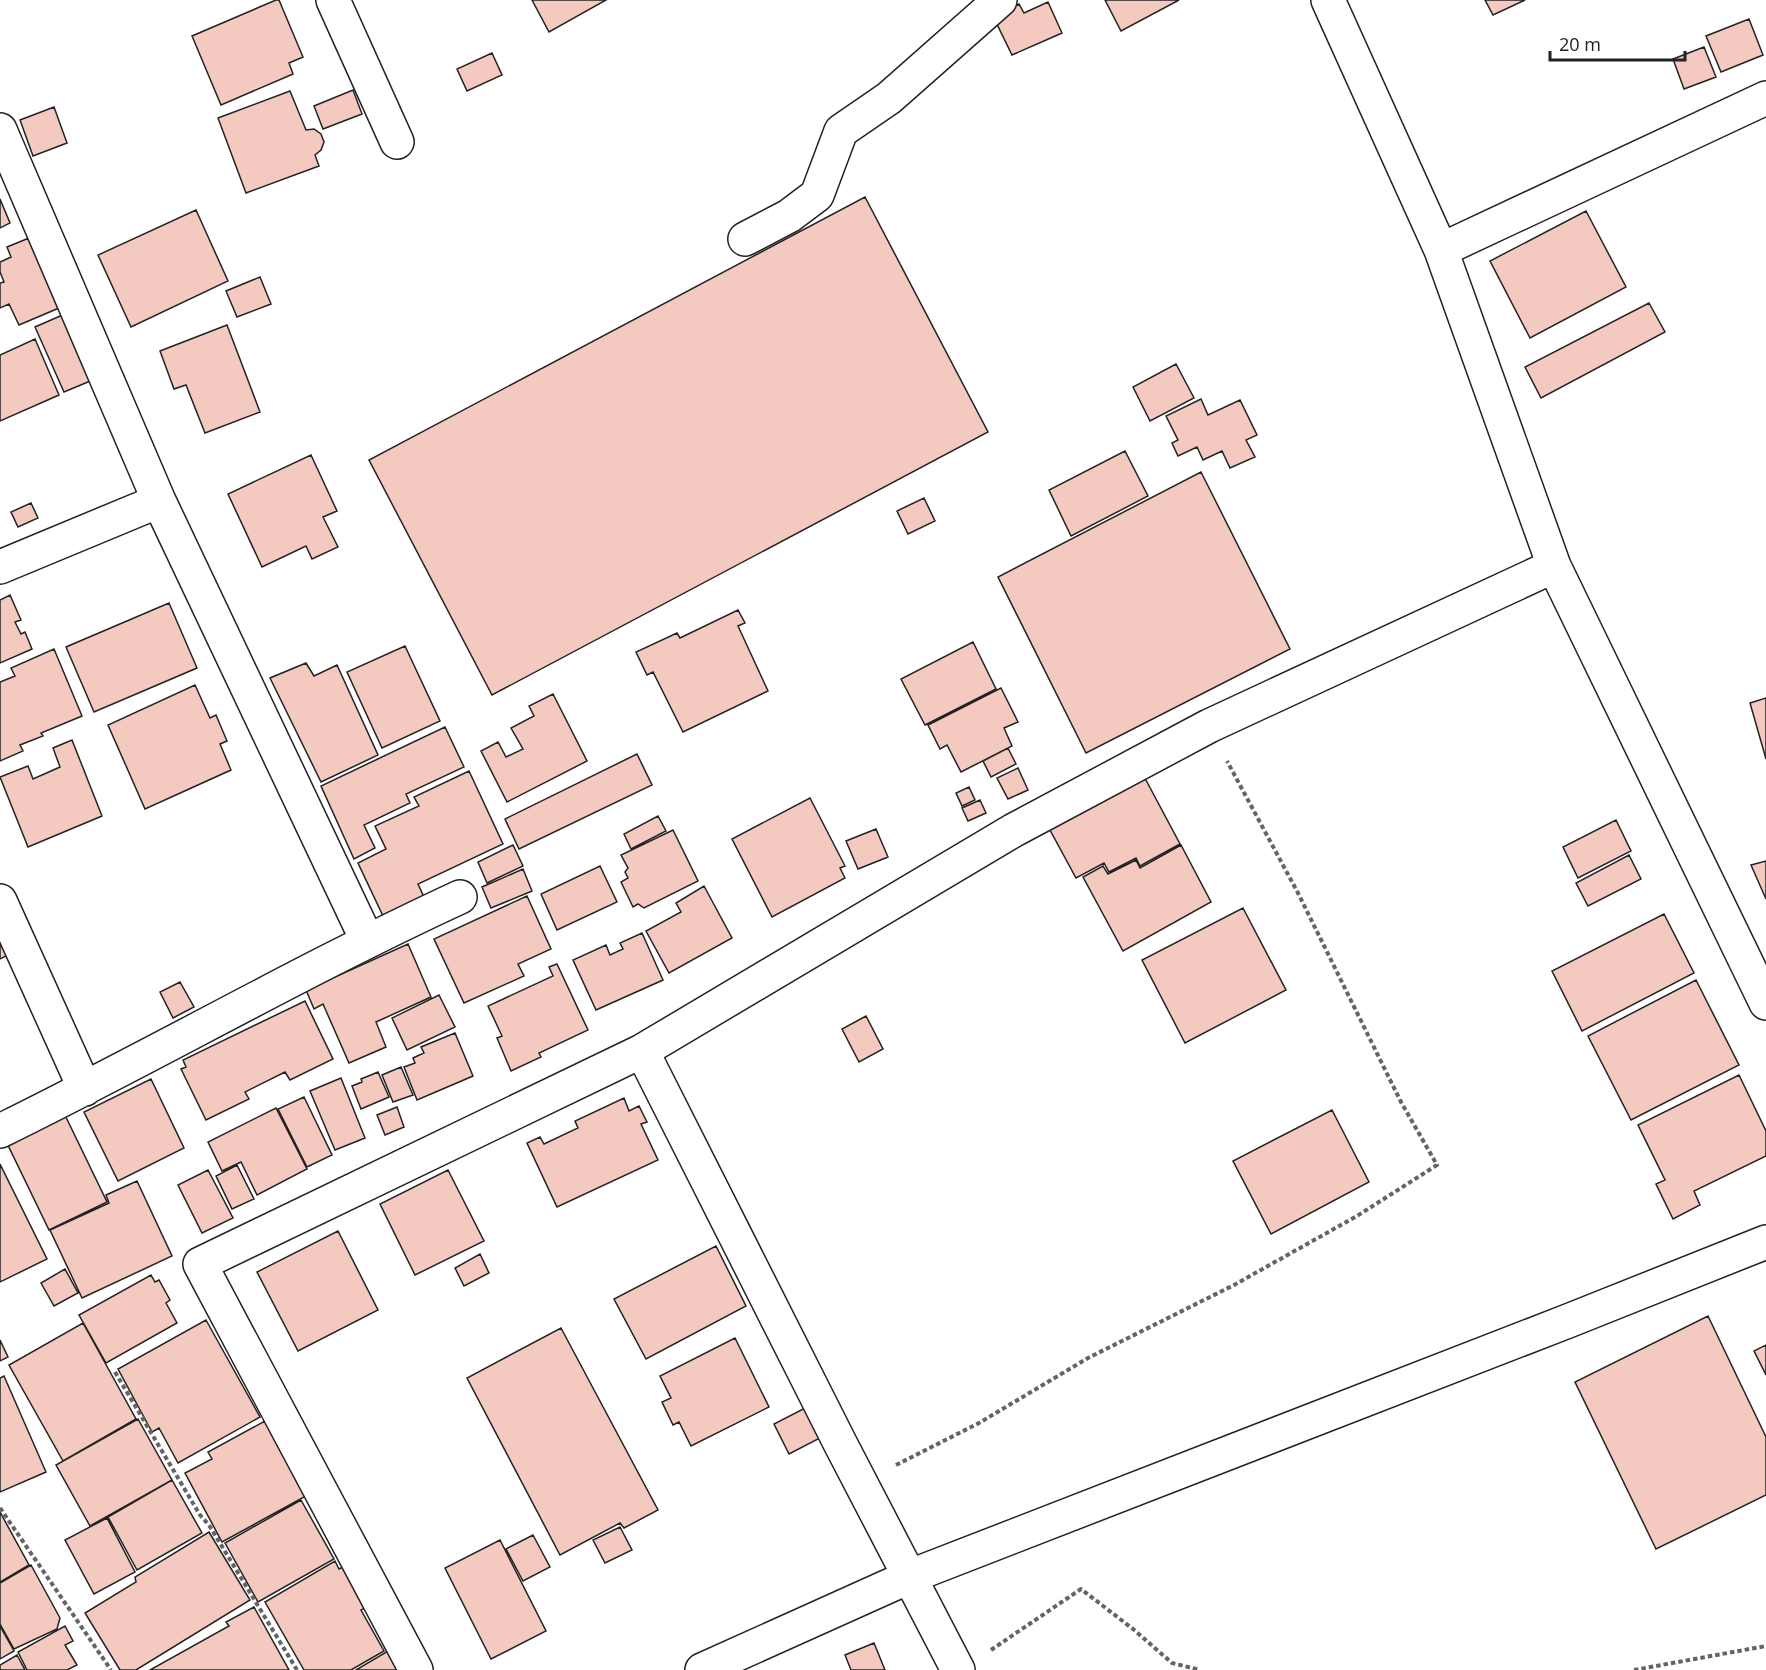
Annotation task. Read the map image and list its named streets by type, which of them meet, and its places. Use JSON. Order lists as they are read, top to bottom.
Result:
{
  "scale_bar": "20 m"
}
